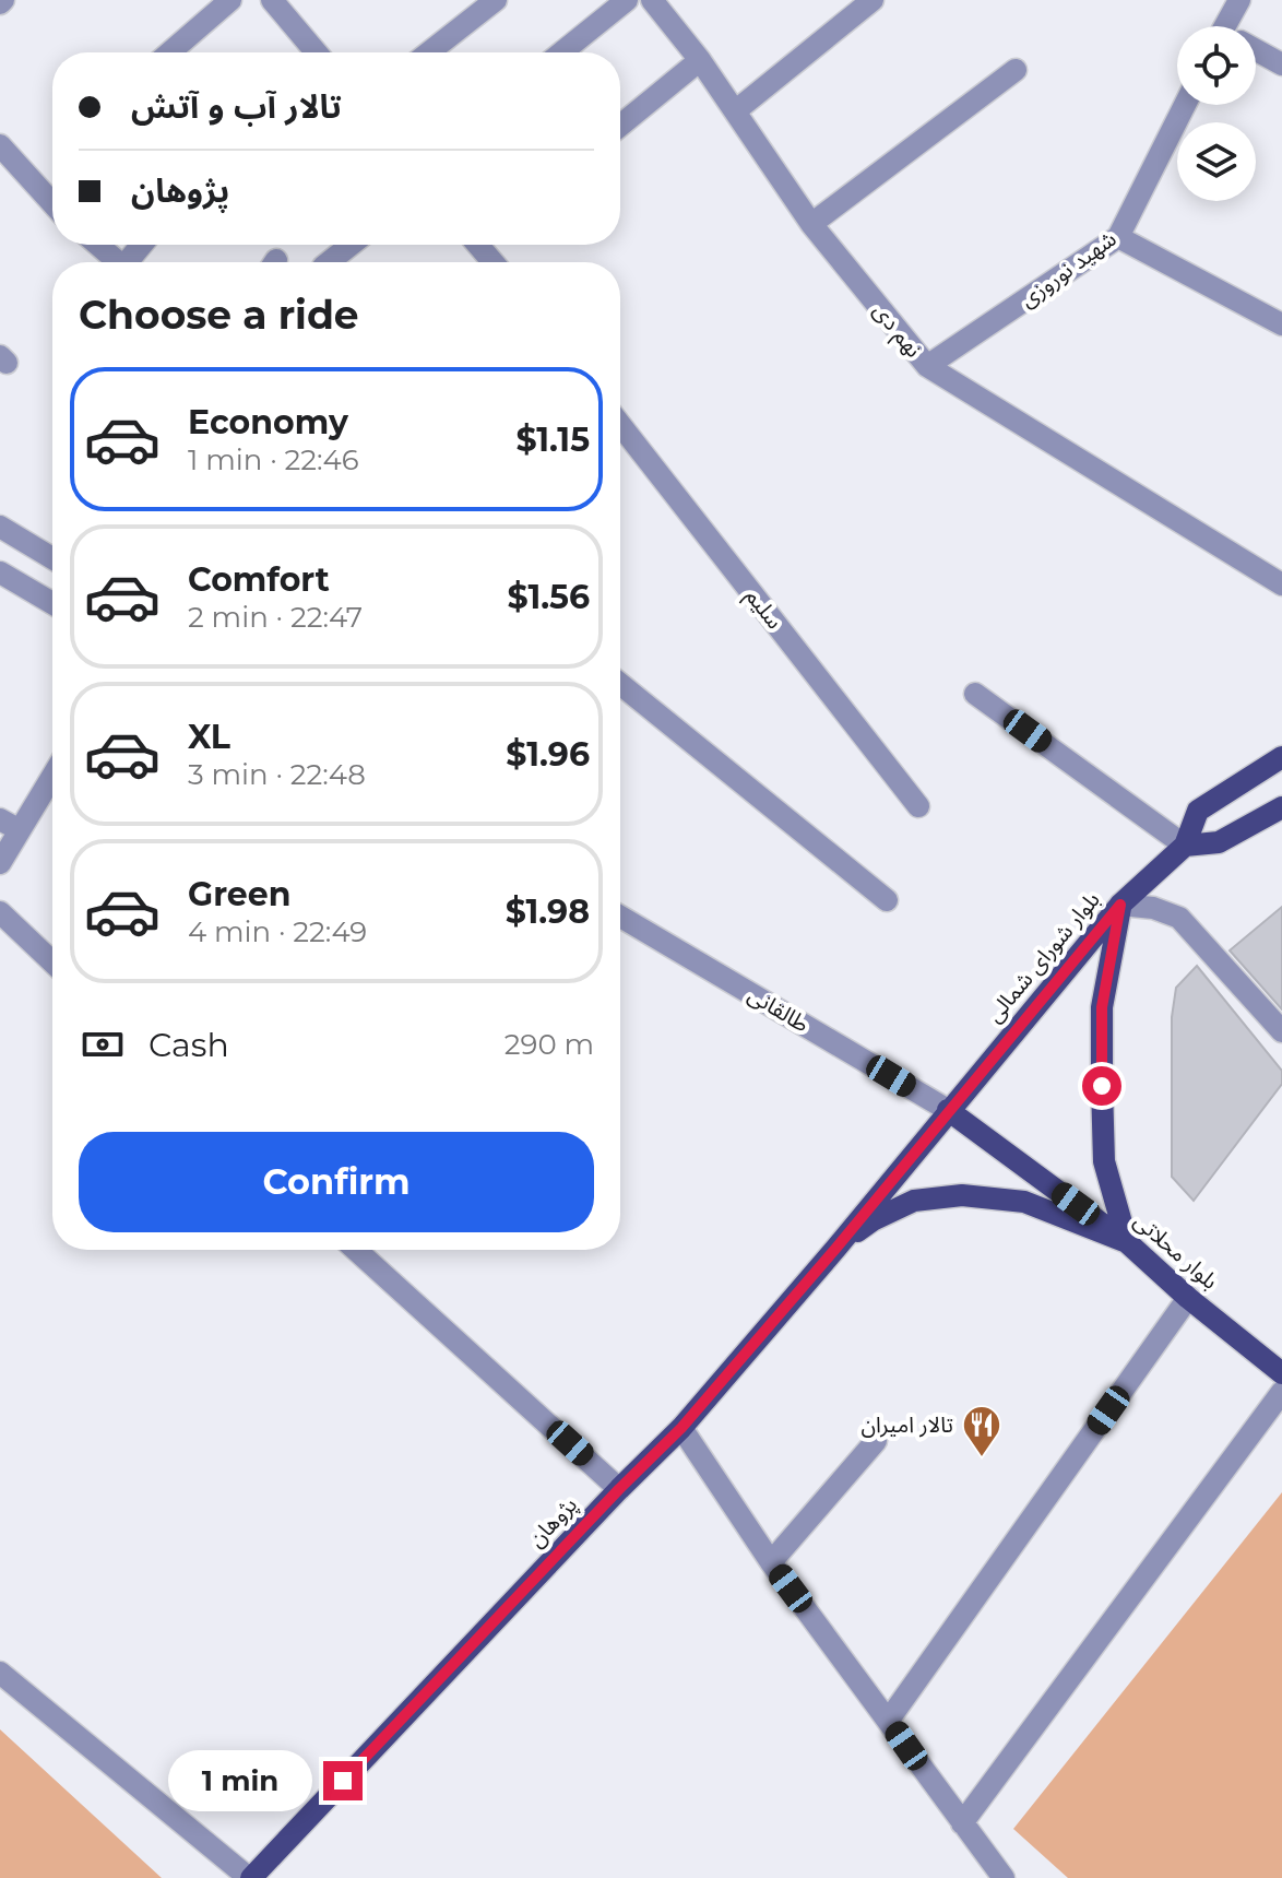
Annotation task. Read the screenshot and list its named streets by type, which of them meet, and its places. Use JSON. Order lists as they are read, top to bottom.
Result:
{
  "streets": {
    "main road": ["بلوار شورای شمالی", "بلوار محلاتی", "پژوهان"],
    "street": [
      "شهید نوروزی",
      "نهم دی",
      "سلیم",
      "طالقانی"
    ]
  },
  "crossings": [
    ["شهید نوروزی", "نهم دی"],
    ["بلوار شورای شمالی", "طالقانی"],
    ["بلوار شورای شمالی", "بلوار محلاتی"],
    ["بلوار شورای شمالی", "پژوهان"],
    ["طالقانی", "بلوار محلاتی"],
    ["طالقانی", "پژوهان"],
    ["بلوار محلاتی", "پژوهان"]
  ],
  "places": {
    "restaurant": ["تالار امیران"]
  },
  "page": {
    "banner": ["تالار آب و آتش", "پژوهان"],
    "heading": "Choose a ride",
    "list": [
      {
        "name": "Economy",
        "note": "1 min · 22:46",
        "value": "$1.15"
      },
      {
        "name": "Comfort",
        "note": "2 min · 22:47",
        "value": "$1.56"
      },
      {
        "name": "XL",
        "note": "3 min · 22:48",
        "value": "$1.96"
      },
      {
        "name": "Green",
        "note": "4 min · 22:49",
        "value": "$1.98"
      }
    ],
    "pay": ["Cash", "290 m"],
    "buttons": "Confirm",
    "bubble": "1 min"
  }
}
